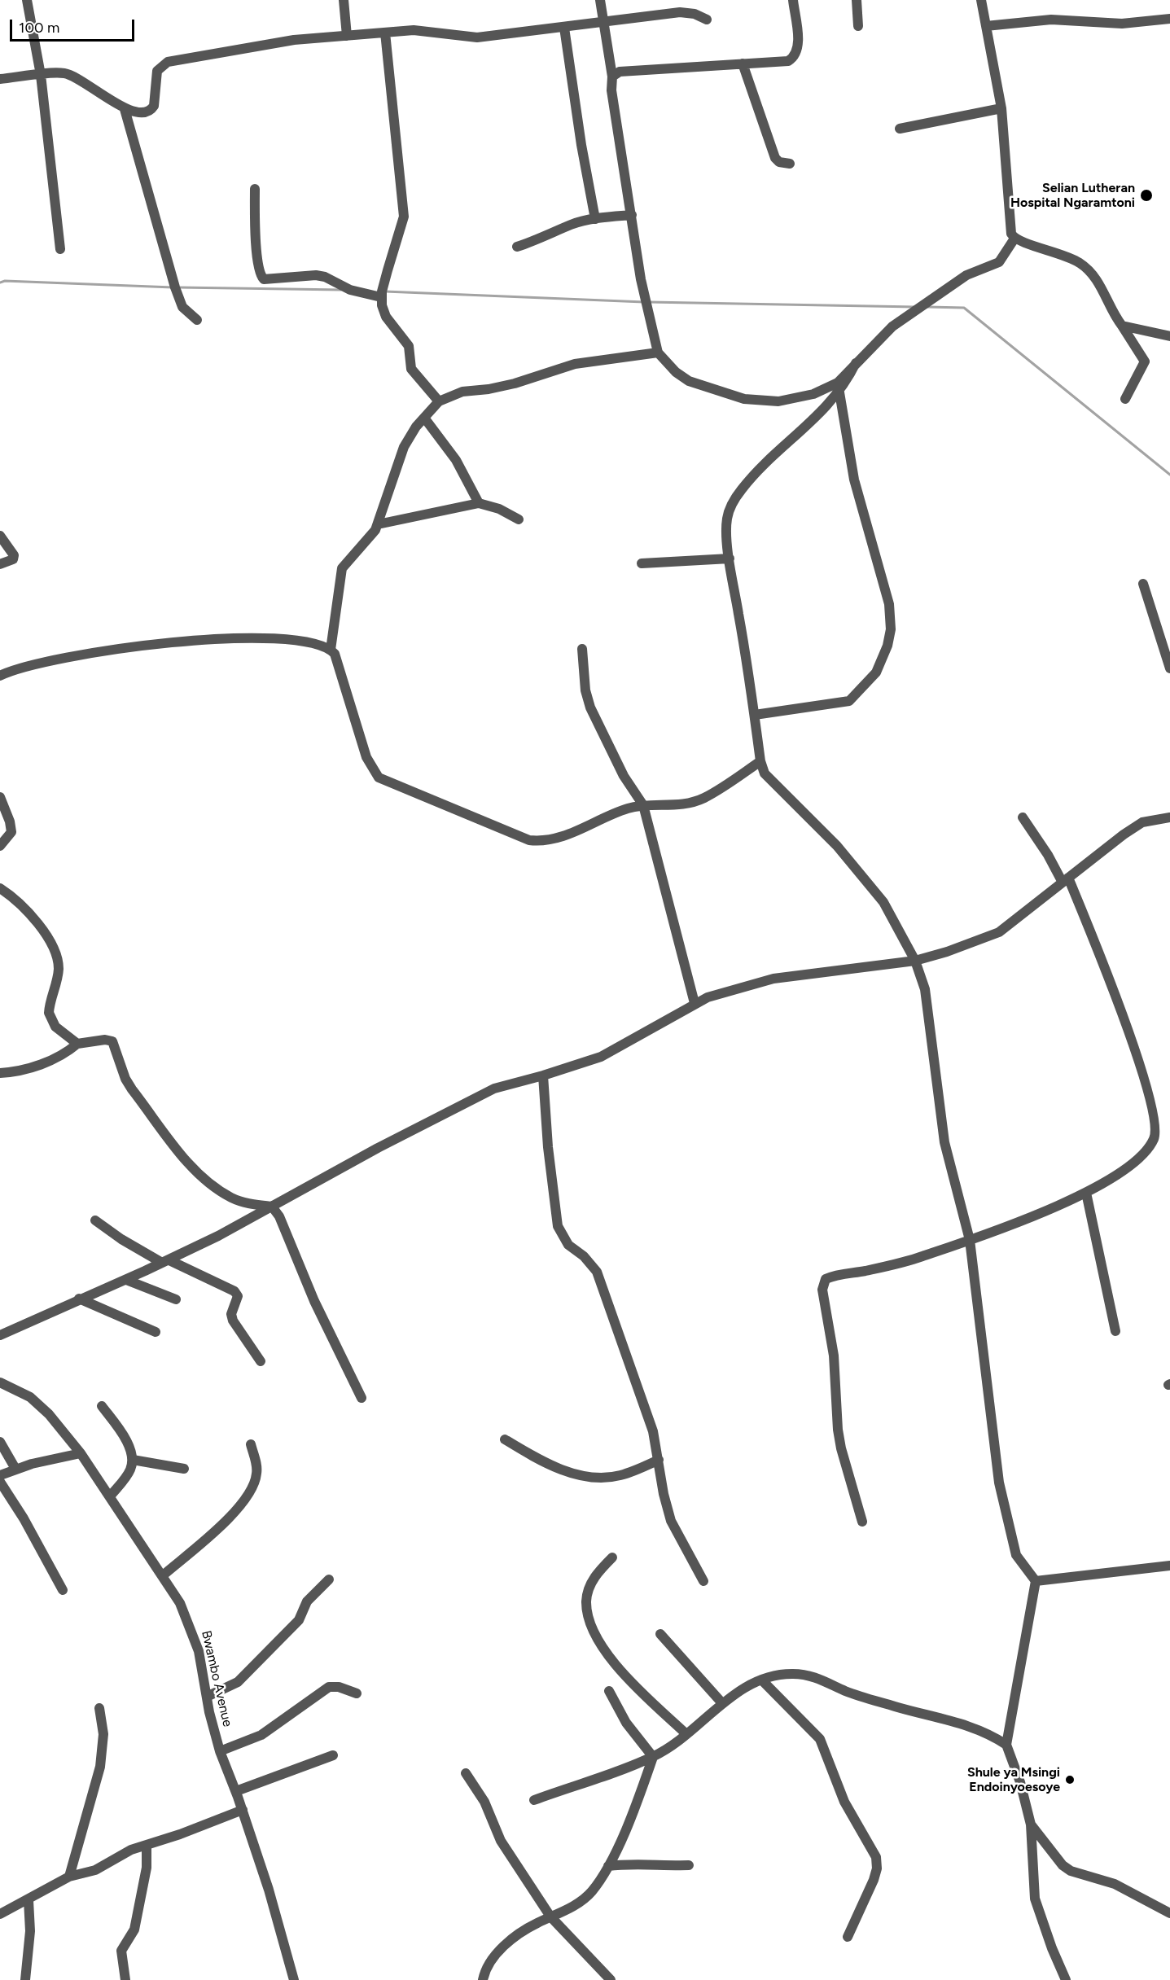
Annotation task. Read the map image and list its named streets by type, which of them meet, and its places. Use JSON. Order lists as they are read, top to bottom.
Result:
{
  "streets": {
    "street": ["Bwambo Avenue"]
  },
  "places": ["Selian Lutheran Hospital Ngaramtoni", "Shule ya Msingi Endoinyoesoye"],
  "scale_bar": "100 m"
}
